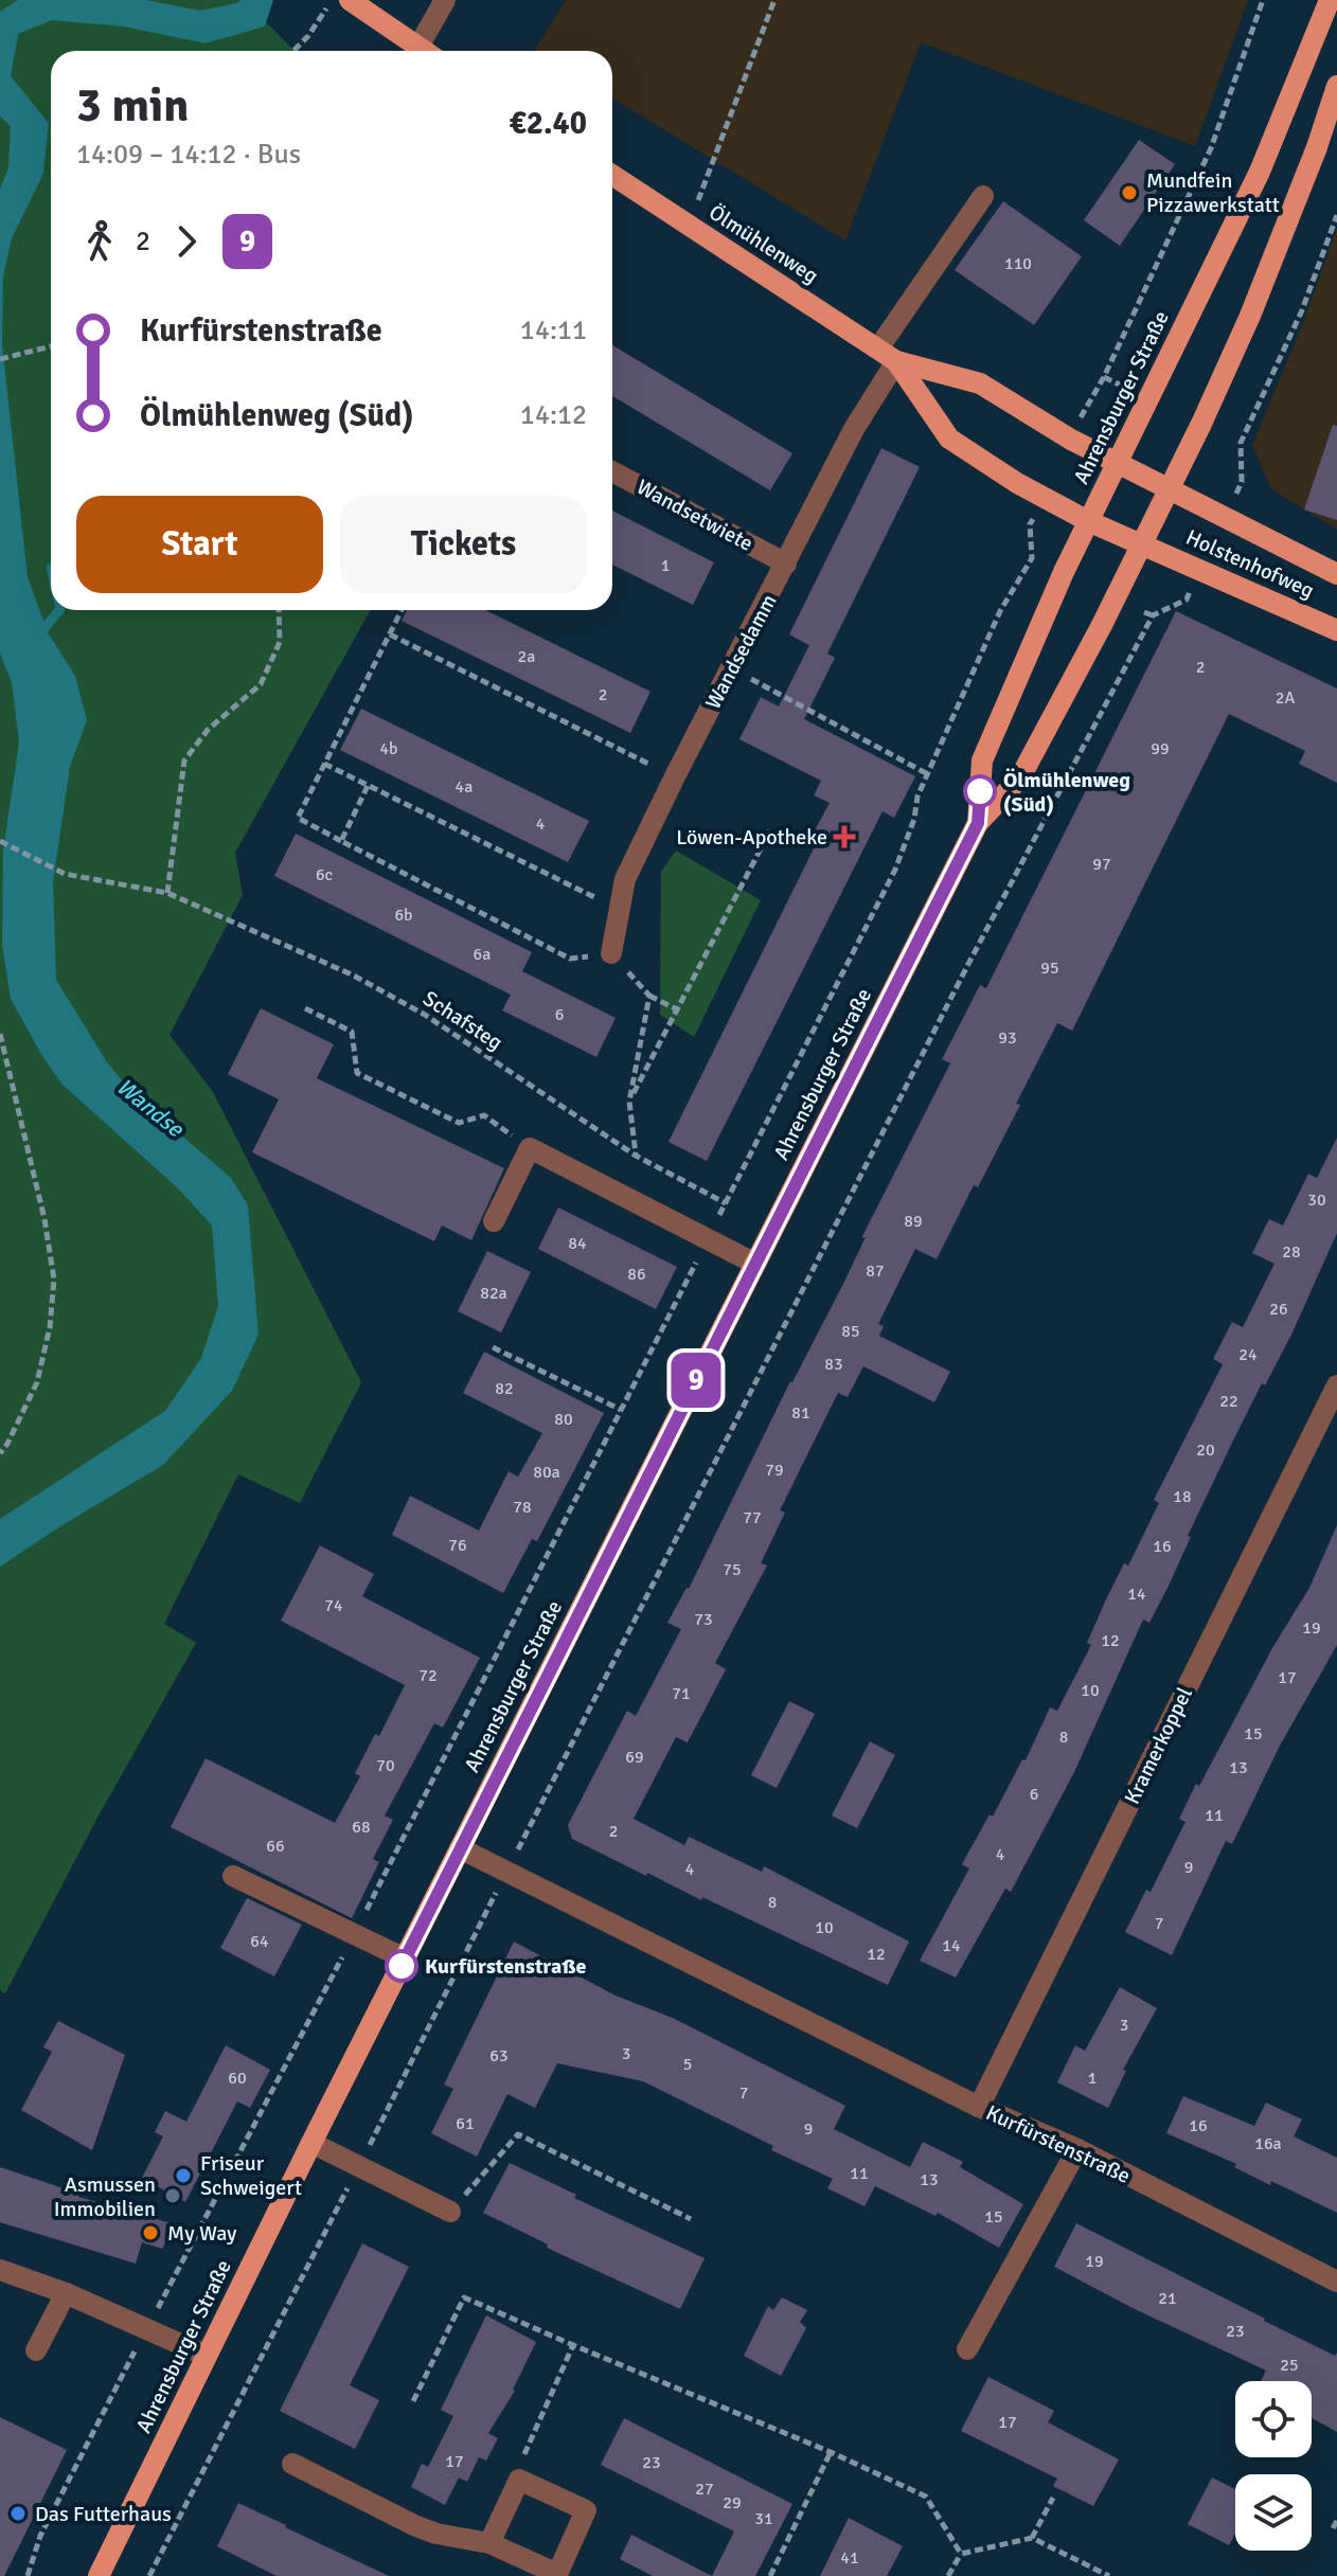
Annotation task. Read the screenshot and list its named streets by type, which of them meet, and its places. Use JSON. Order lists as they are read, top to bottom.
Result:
{
  "streets": {
    "main road": ["Ölmühlenweg", "Ahrensburger Straße", "Holstenhofweg"],
    "street": [
      "Wandsetwiete",
      "Wandsedamm",
      "Kramerkoppel",
      "Kurfürstenstraße"
    ],
    "path": ["Schafsteg"]
  },
  "crossings": [
    ["Ölmühlenweg", "Ahrensburger Straße"],
    ["Ölmühlenweg", "Holstenhofweg"],
    ["Ölmühlenweg", "Wandsedamm"],
    ["Ahrensburger Straße", "Holstenhofweg"],
    ["Ahrensburger Straße", "Kurfürstenstraße"],
    ["Wandsetwiete", "Wandsedamm"],
    ["Kramerkoppel", "Kurfürstenstraße"]
  ],
  "water": ["Wandse"],
  "places": {
    "other": [
      "Mundfein Pizzawerkstatt",
      "Ölmühlenweg (Süd)",
      "Kurfürstenstraße",
      "Friseur Schweigert",
      "Asmussen Immobilien",
      "My Way",
      "Das Futterhaus"
    ],
    "health": ["Löwen-Apotheke"]
  },
  "lines": ["bus line 9"],
  "house_numbers": [
    "110",
    "1",
    "2a",
    "2",
    "2",
    "2A",
    "4b",
    "99",
    "4a",
    "4",
    "97",
    "6c",
    "6b",
    "6a",
    "95",
    "6",
    "93",
    "30",
    "89",
    "84",
    "28",
    "87",
    "86",
    "82a",
    "26",
    "85",
    "24",
    "83",
    "82",
    "22",
    "81",
    "80",
    "20",
    "79",
    "80a",
    "18",
    "78",
    "77",
    "76",
    "16",
    "75",
    "14",
    "74",
    "73",
    "19",
    "12",
    "72",
    "17",
    "10",
    "71",
    "15",
    "8",
    "69",
    "70",
    "13",
    "6",
    "11",
    "68",
    "2",
    "66",
    "4",
    "9",
    "4",
    "8",
    "7",
    "10",
    "64",
    "14",
    "12",
    "3",
    "3",
    "63",
    "5",
    "60",
    "1",
    "7",
    "61",
    "16",
    "9",
    "16a",
    "11",
    "13",
    "15",
    "19",
    "21",
    "23",
    "25",
    "17",
    "17",
    "23",
    "27",
    "29",
    "31",
    "41"
  ],
  "page": {
    "on_map": "9",
    "heading": ["3 min", "14:09 – 14:12 · Bus", "€2.40"],
    "legs": ["2", "9"],
    "list": [
      {
        "name": "Kurfürstenstraße",
        "value": "14:11"
      },
      {
        "name": "Ölmühlenweg (Süd)",
        "value": "14:12"
      }
    ],
    "buttons": ["Start", "Tickets"]
  }
}
